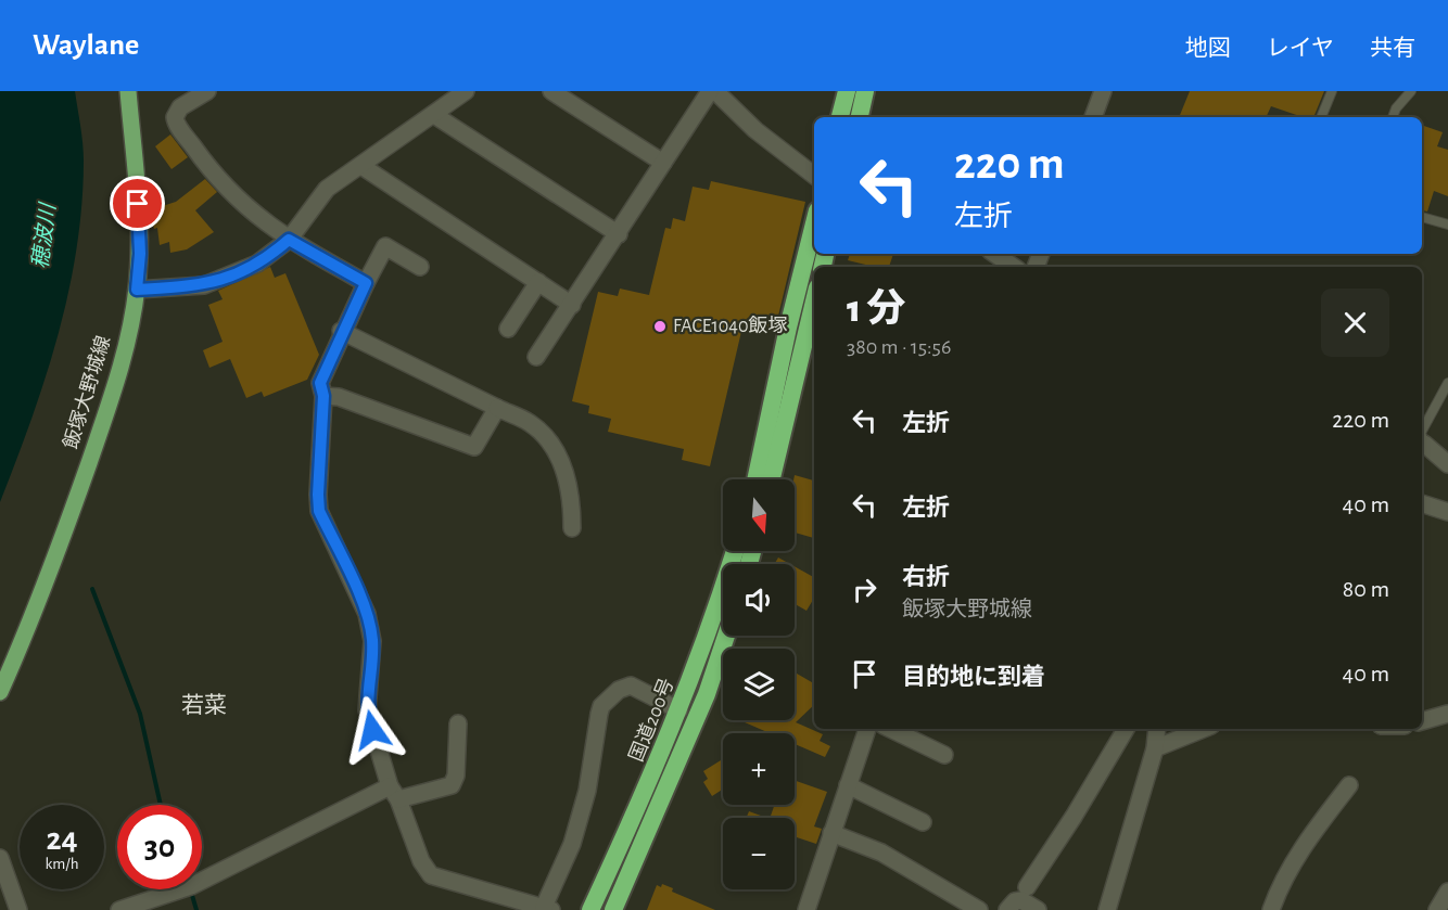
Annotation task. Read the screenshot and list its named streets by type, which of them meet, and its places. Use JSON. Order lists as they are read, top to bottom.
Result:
{
  "streets": {
    "highway": ["国道200号"],
    "main road": ["飯塚大野城線"]
  },
  "districts": ["若菜"],
  "water": ["穂波川"],
  "places": ["FACE1040飯塚"],
  "north": "bottom",
  "page": {
    "header": "Waylane",
    "nav": ["地図", "レイヤ", "共有"],
    "turn": ["220 m", "左折"],
    "heading": ["1 分", "380 m · 15:56"],
    "list": [
      {
        "name": "左折",
        "value": "220 m"
      },
      {
        "name": "左折",
        "value": "40 m"
      },
      {
        "name": "右折",
        "note": "飯塚大野城線",
        "value": "80 m"
      },
      {
        "name": "目的地に到着",
        "value": "40 m"
      }
    ],
    "map_buttons": ["+", "−"],
    "speed": "24 km/h",
    "limit": "30"
  }
}
